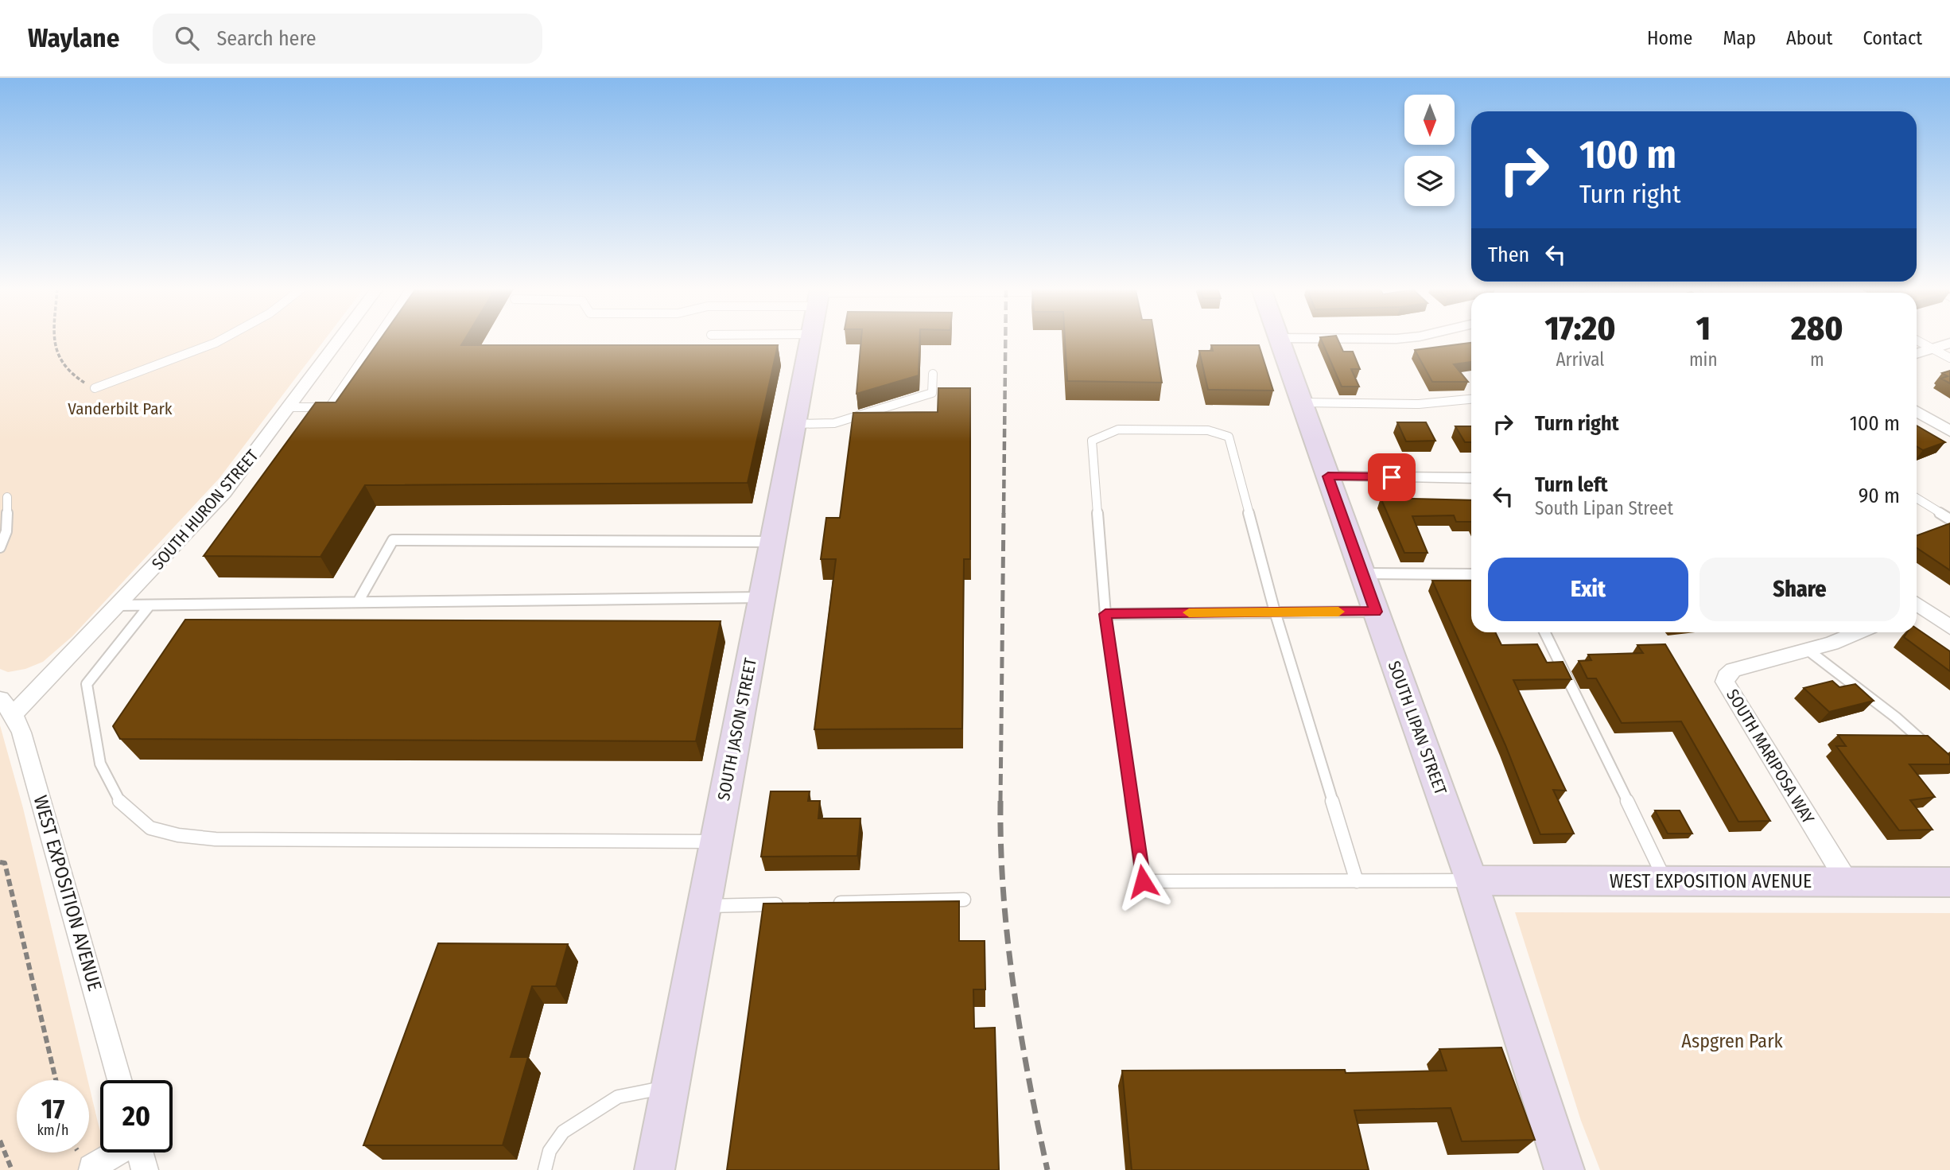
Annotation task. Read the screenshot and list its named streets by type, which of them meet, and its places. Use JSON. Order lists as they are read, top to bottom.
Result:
{
  "streets": {
    "street": [
      "SOUTH HURON STREET",
      "SOUTH LIPAN STREET",
      "SOUTH JASON STREET",
      "SOUTH MARIPOSA WAY",
      "WEST EXPOSITION AVENUE"
    ]
  },
  "crossings": [
    ["SOUTH HURON STREET", "WEST EXPOSITION AVENUE"],
    ["SOUTH LIPAN STREET", "WEST EXPOSITION AVENUE"],
    ["SOUTH MARIPOSA WAY", "WEST EXPOSITION AVENUE"]
  ],
  "parks": ["Vanderbilt Park", "Aspgren Park"],
  "north": "bottom",
  "page": {
    "header": "Waylane",
    "search": "Search here",
    "nav": [
      "Home",
      "Map",
      "About",
      "Contact"
    ],
    "turn": ["100 m", "Turn right"],
    "then": "Then",
    "eta": [
      "17:20",
      "Arrival",
      "1",
      "min",
      "280",
      "m"
    ],
    "list": [
      {
        "name": "Turn right",
        "value": "100 m"
      },
      {
        "name": "Turn left",
        "note": "South Lipan Street",
        "value": "90 m"
      }
    ],
    "buttons": ["Exit", "Share"],
    "speed": "17 km/h",
    "limit": "20"
  }
}
